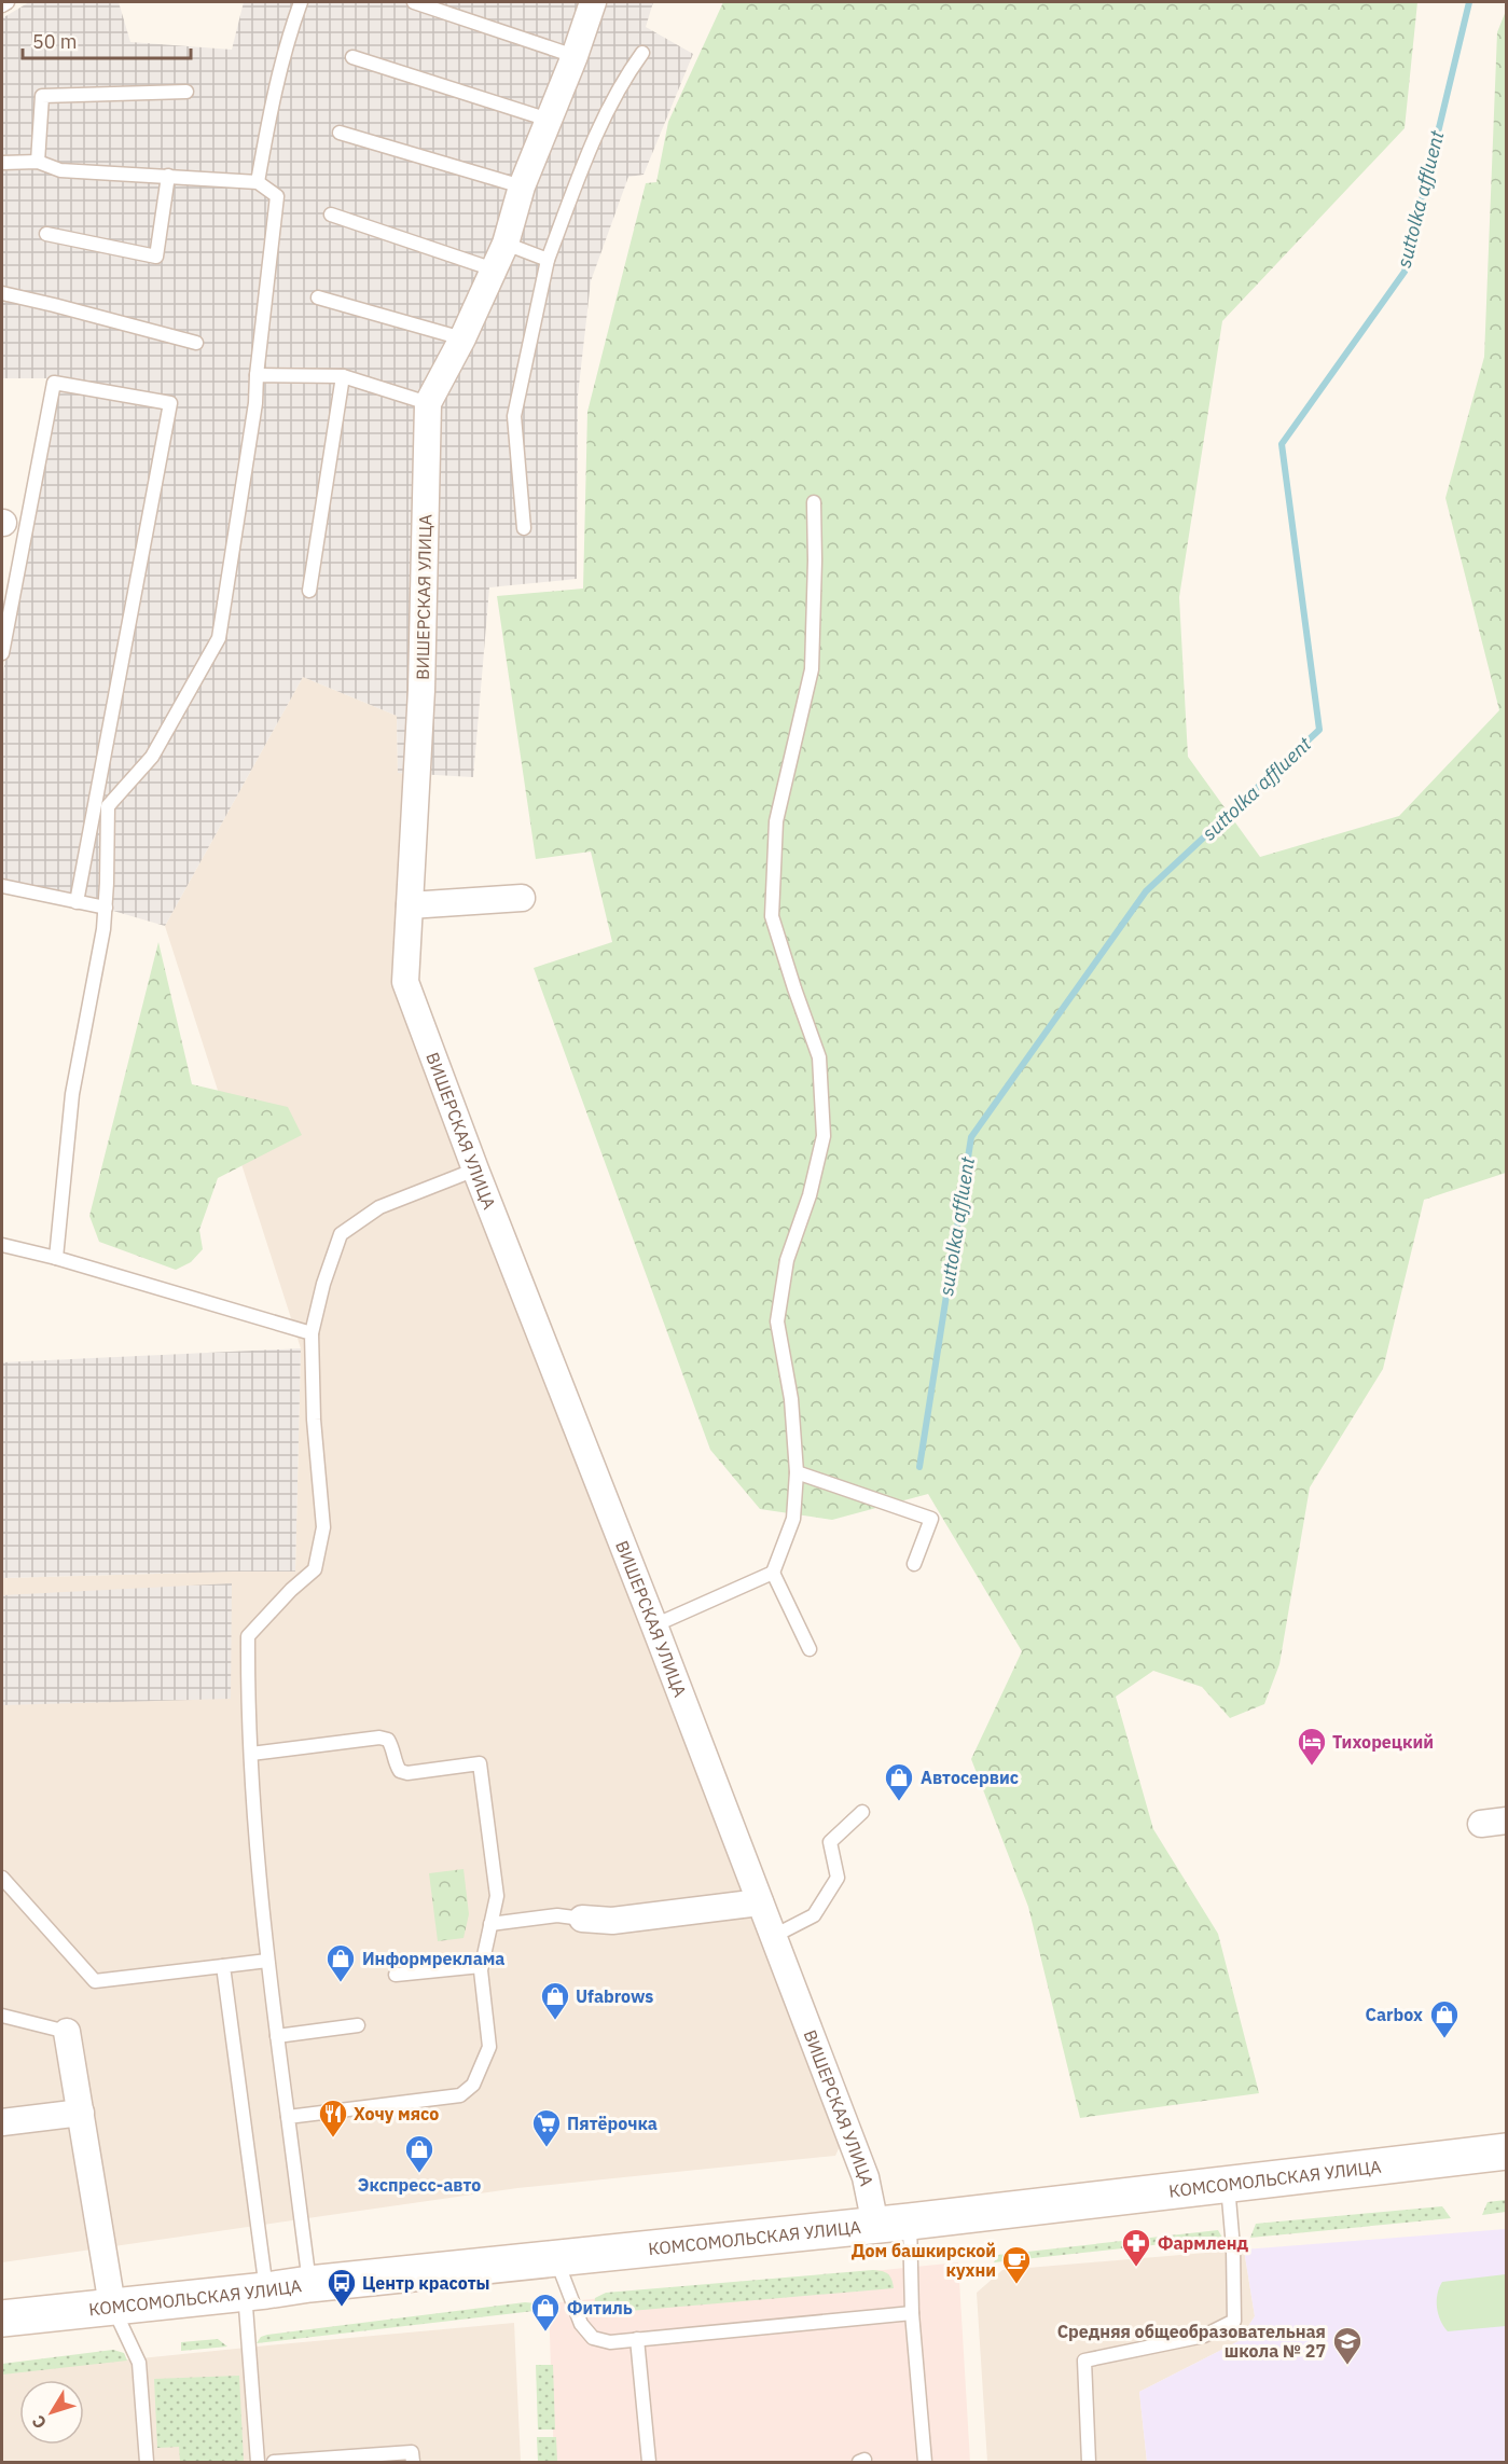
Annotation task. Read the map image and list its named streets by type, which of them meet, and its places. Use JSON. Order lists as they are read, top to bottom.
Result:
{
  "streets": {
    "main road": ["КОМСОМОЛЬСКАЯ УЛИЦА"],
    "street": ["ВИШЕРСКАЯ УЛИЦА"]
  },
  "crossings": [
    ["ВИШЕРСКАЯ УЛИЦА", "КОМСОМОЛЬСКАЯ УЛИЦА"]
  ],
  "water": ["suttolka affluent"],
  "places": {
    "hotel": ["Тихорецкий"],
    "shop": [
      "Автосервис",
      "Информреклама",
      "Ufabrows",
      "Carbox",
      "Экспресс-авто",
      "Фитиль"
    ],
    "restaurant": ["Хочу мясо"],
    "supermarket": ["Пятёрочка"],
    "pharmacy": ["Фармленд"],
    "cafe": ["Дом башкирской кухни"],
    "bus stop": ["Центр красоты"],
    "school or university": ["Средняя общеобразовательная школа № 27"]
  },
  "scale_bar": "50 m",
  "north": "bottom left"
}
